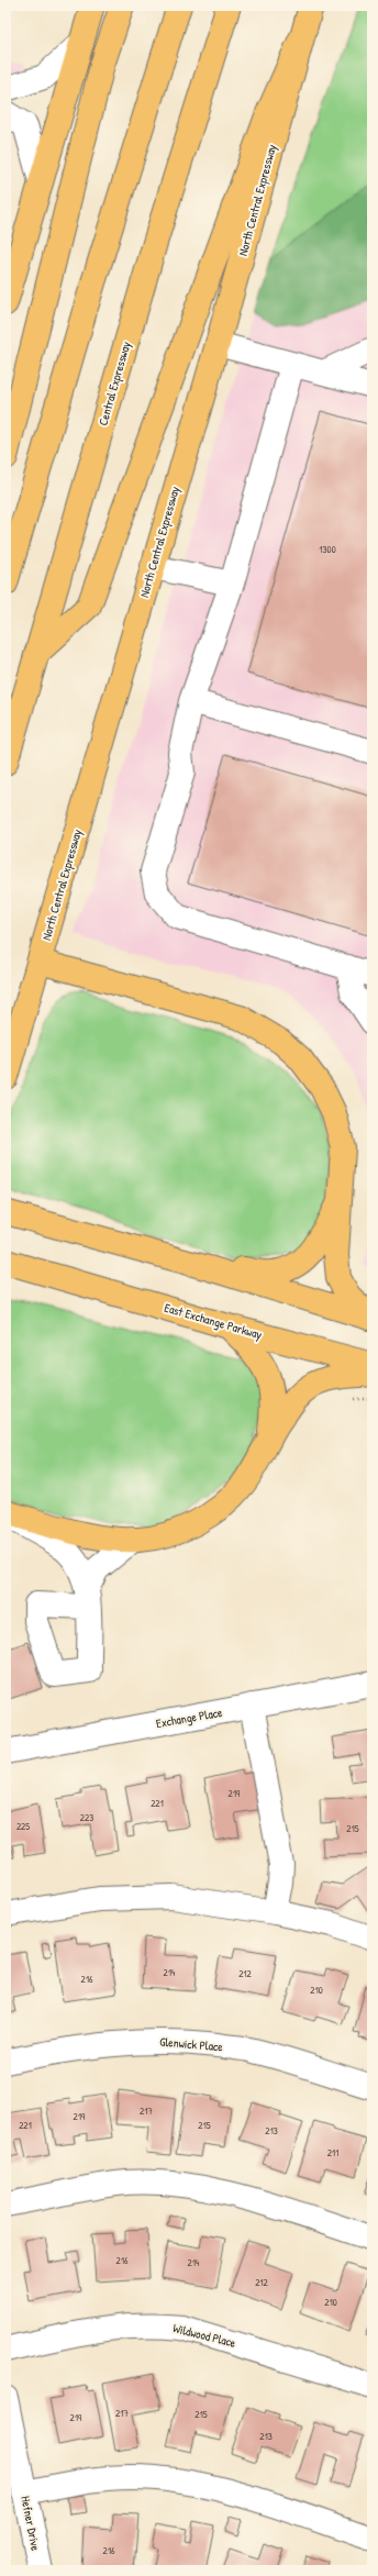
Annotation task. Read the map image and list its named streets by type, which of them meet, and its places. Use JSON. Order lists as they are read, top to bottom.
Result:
{
  "streets": {
    "main road": ["North Central Expressway", "Central Expressway", "East Exchange Parkway"],
    "street": [
      "Exchange Place",
      "Glenwick Place",
      "Wildwood Place",
      "Hefner Drive"
    ]
  },
  "house_numbers": [
    "1300",
    "219",
    "221",
    "223",
    "225",
    "215",
    "214",
    "212",
    "216",
    "210",
    "217",
    "219",
    "221",
    "215",
    "213",
    "211",
    "216",
    "214",
    "212",
    "210",
    "217",
    "215",
    "219",
    "213",
    "216"
  ]
}
